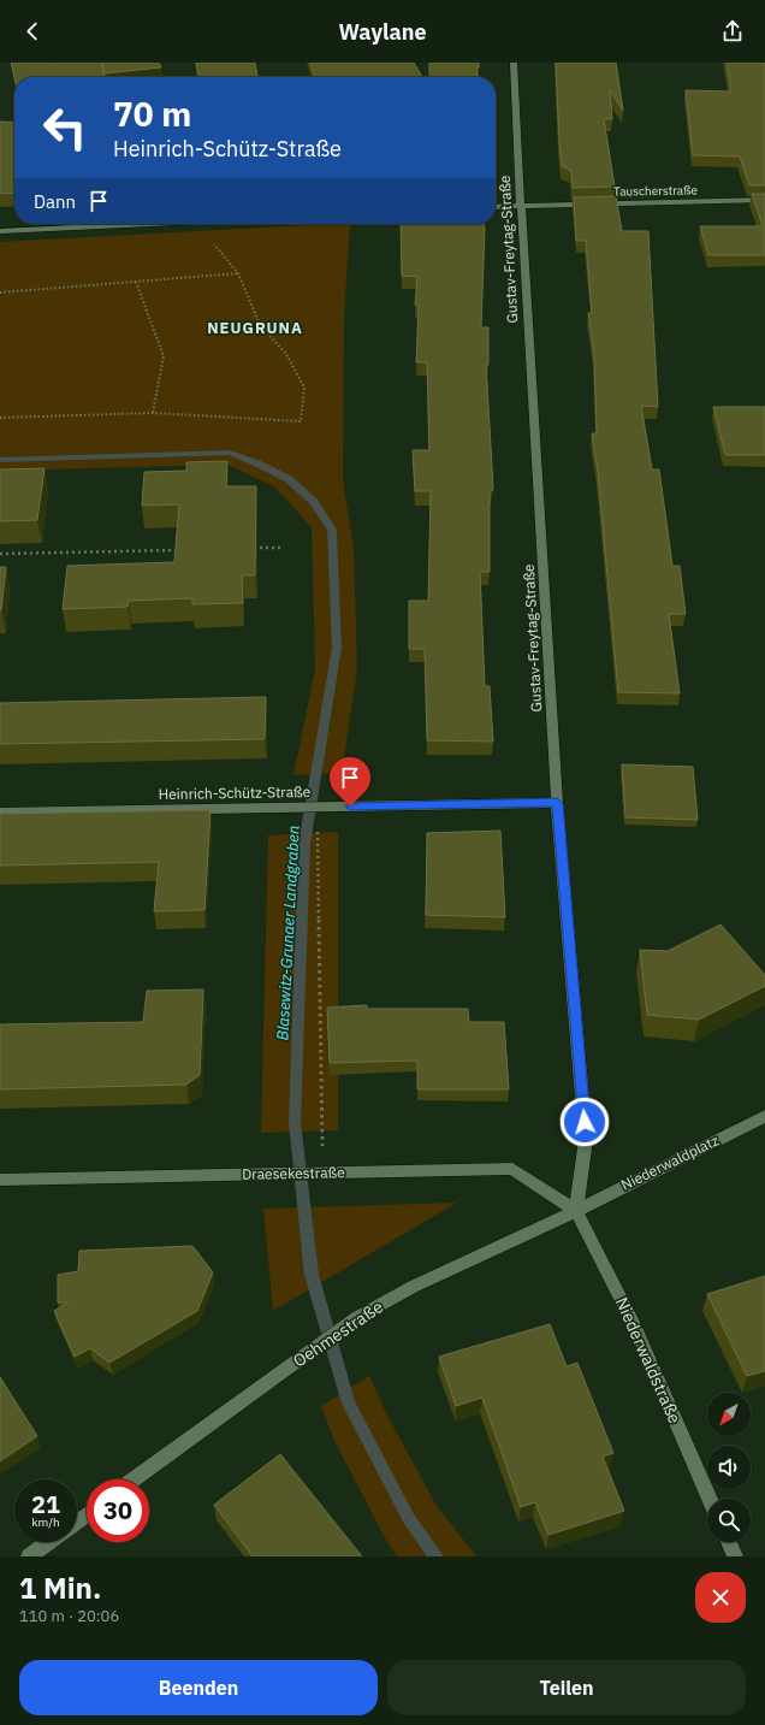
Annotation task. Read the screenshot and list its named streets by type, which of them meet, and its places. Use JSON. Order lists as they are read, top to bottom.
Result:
{
  "streets": {
    "street": [
      "Tauscherstraße",
      "Gustav-Freytag-Straße",
      "Heinrich-Schütz-Straße",
      "Niederwaldplatz",
      "Draesekestraße",
      "Oehmestraße",
      "Niederwaldstraße"
    ]
  },
  "crossings": [
    ["Tauscherstraße", "Gustav-Freytag-Straße"],
    ["Gustav-Freytag-Straße", "Heinrich-Schütz-Straße"],
    ["Gustav-Freytag-Straße", "Niederwaldplatz"],
    ["Gustav-Freytag-Straße", "Draesekestraße"],
    ["Gustav-Freytag-Straße", "Oehmestraße"],
    ["Gustav-Freytag-Straße", "Niederwaldstraße"],
    ["Niederwaldplatz", "Draesekestraße"],
    ["Niederwaldplatz", "Oehmestraße"],
    ["Niederwaldplatz", "Niederwaldstraße"],
    ["Draesekestraße", "Oehmestraße"],
    ["Draesekestraße", "Niederwaldstraße"],
    ["Oehmestraße", "Niederwaldstraße"]
  ],
  "districts": ["NEUGRUNA"],
  "water": ["Blasewitz‐Grunaer Landgraben"],
  "north": "bottom left",
  "page": {
    "header": "Waylane",
    "turn": ["70 m", "Heinrich-Schütz-Straße"],
    "then": "Dann",
    "speed": "21 km/h",
    "limit": "30",
    "heading": ["1 Min.", "110 m · 20:06"],
    "buttons": ["Beenden", "Teilen"]
  }
}
